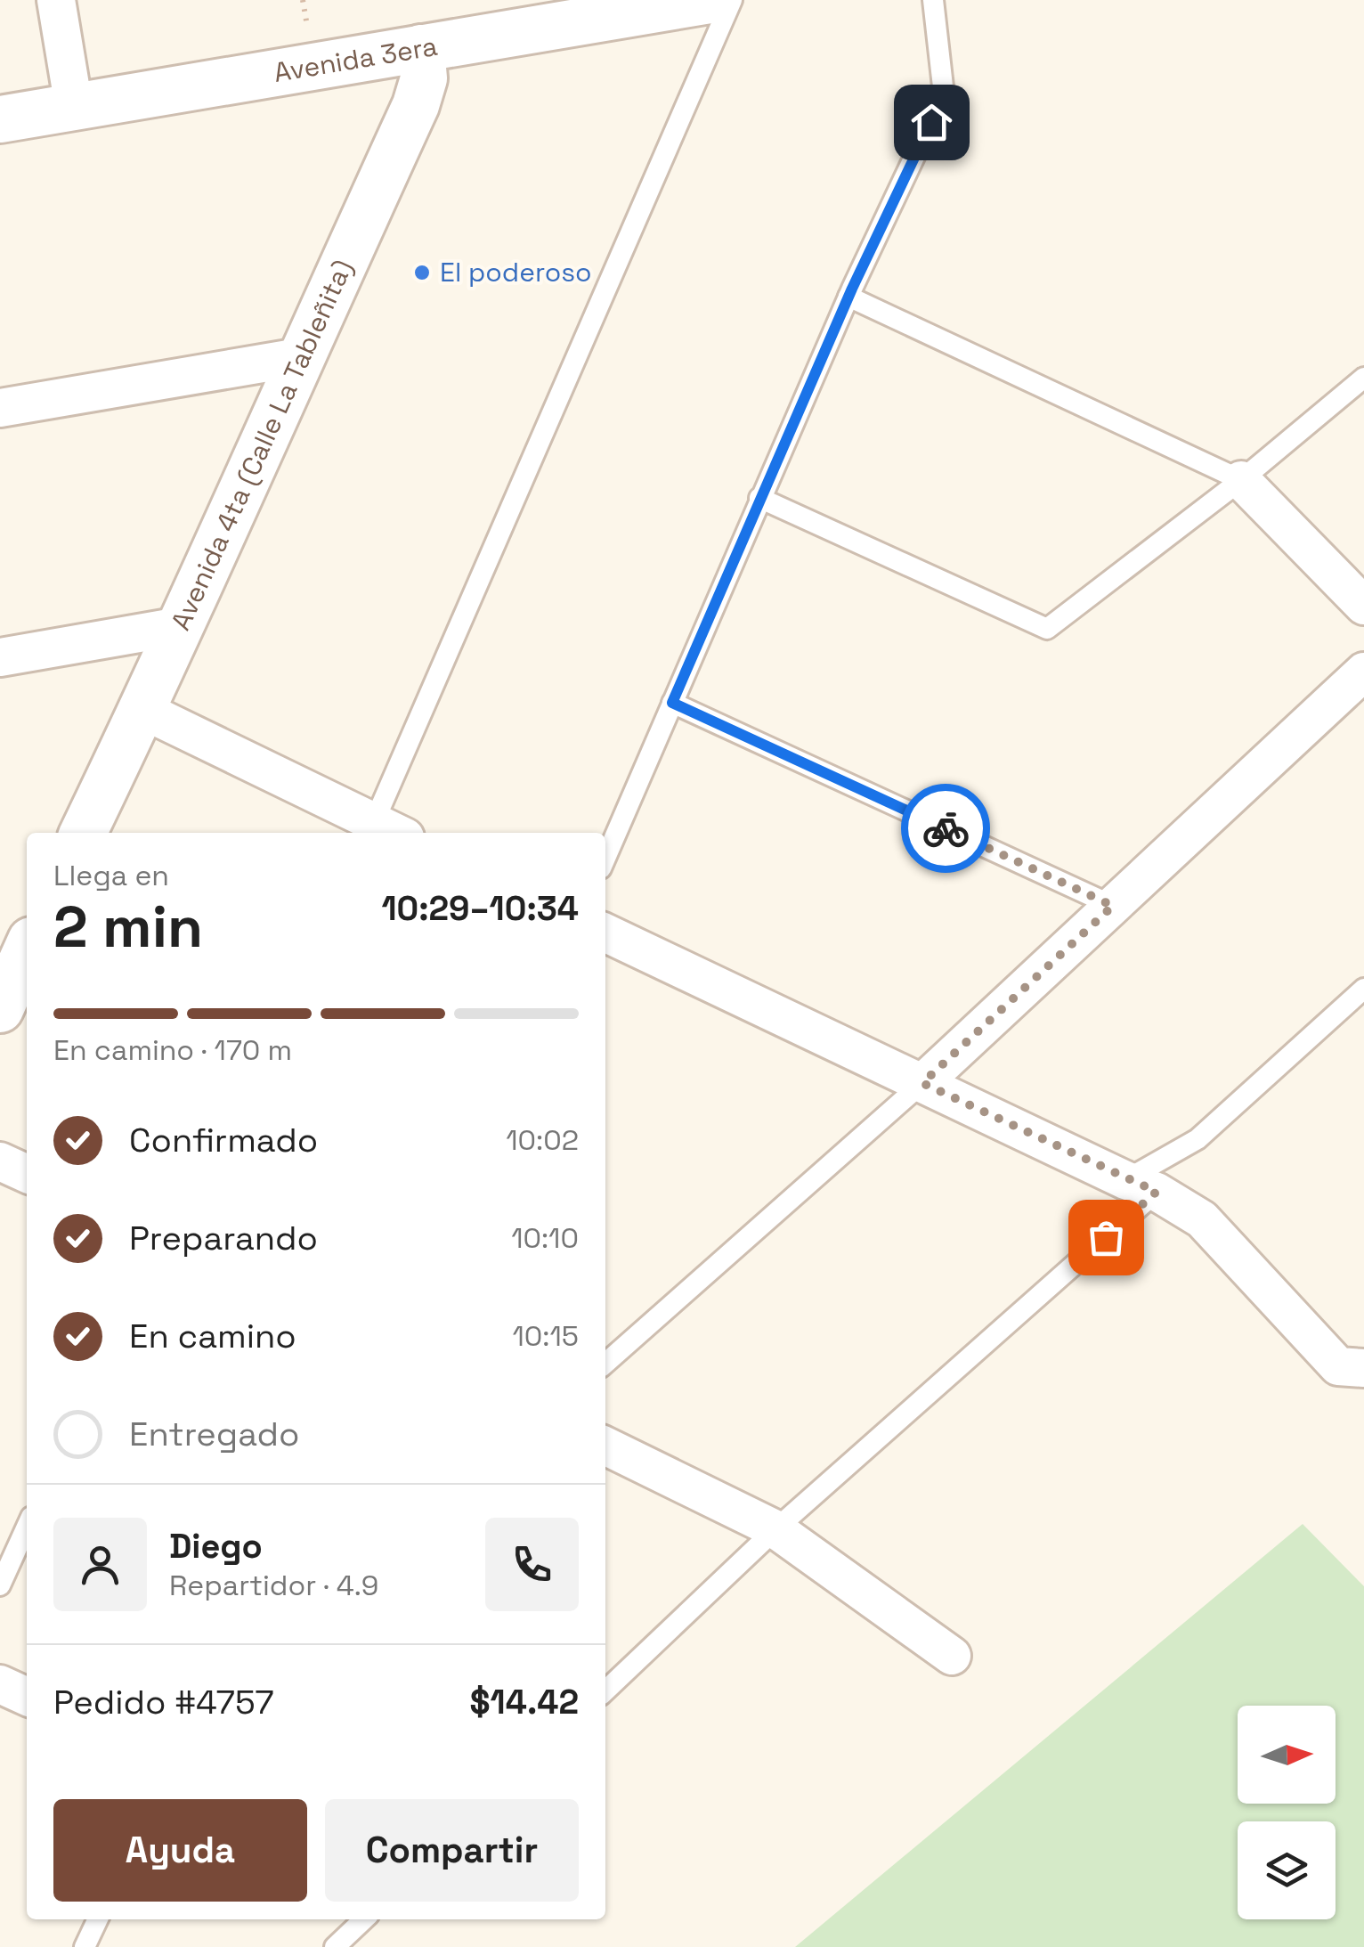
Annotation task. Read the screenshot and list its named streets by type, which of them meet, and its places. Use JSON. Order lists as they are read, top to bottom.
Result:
{
  "streets": {
    "street": ["Avenida 3era", "Avenida 4ta (Calle La Tableñita)"]
  },
  "crossings": [
    ["Avenida 3era", "Avenida 4ta (Calle La Tableñita)"]
  ],
  "places": ["El poderoso"],
  "north": "right",
  "page": {
    "heading": ["2 min", "Llega en", "10:29–10:34"],
    "panel": [
      "Diego",
      "Repartidor · 4.9",
      "Pedido #4757",
      "$14.42"
    ],
    "bar": "En camino · 170 m",
    "list": [
      ["Confirmado", "10:02"],
      ["Preparando", "10:10"],
      ["En camino", "10:15"],
      "Entregado"
    ],
    "buttons": ["Ayuda", "Compartir"]
  }
}
